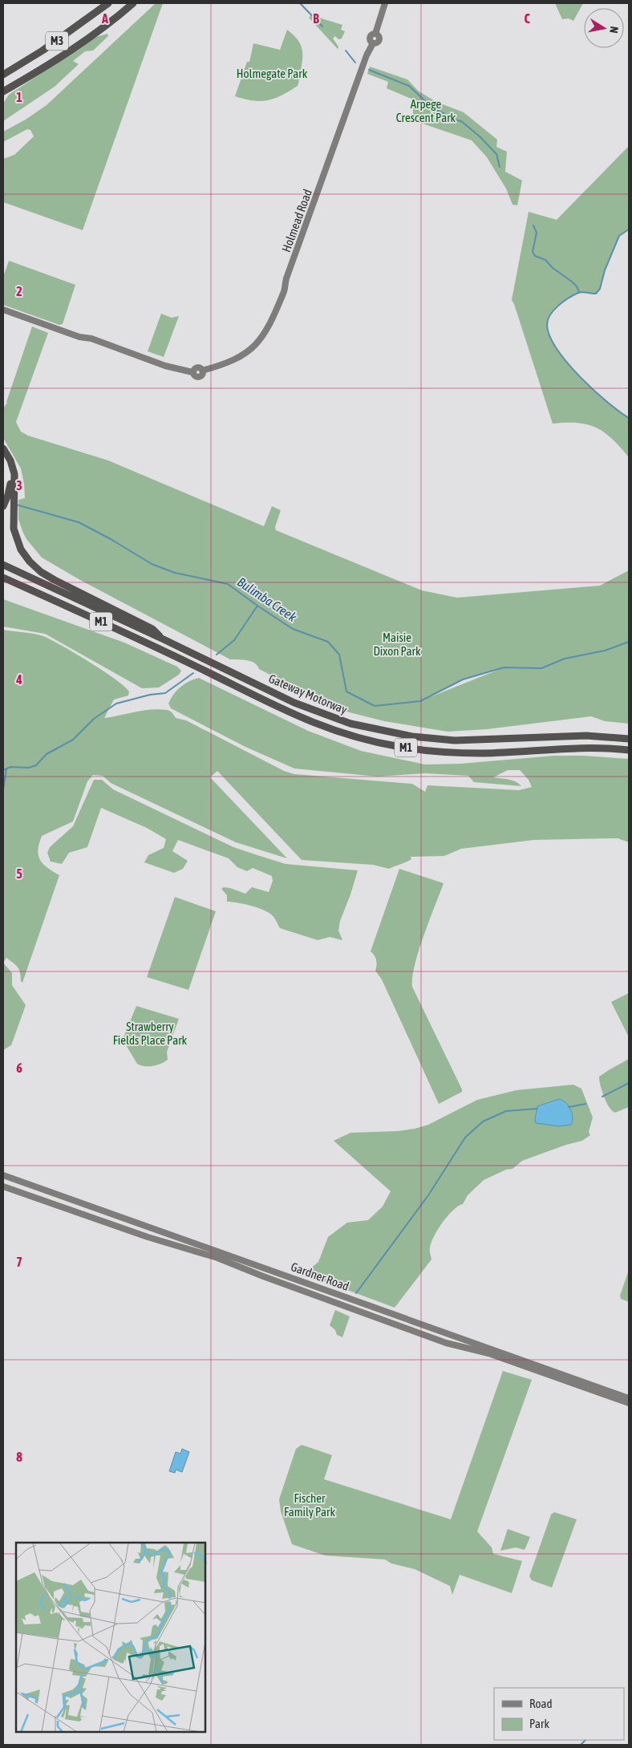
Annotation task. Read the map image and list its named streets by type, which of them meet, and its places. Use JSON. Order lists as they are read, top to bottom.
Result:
{
  "streets": {
    "highway": ["M3", "M1", "Gateway Motorway"],
    "street": ["Holmead Road", "Gardner Road"]
  },
  "water": ["Bulimba Creek"],
  "parks": [
    "Holmegate Park",
    "Arpege Crescent Park",
    "Maisie Dixon Park",
    "Strawberry Fields Place Park",
    "Fischer Family Park"
  ],
  "legend": ["Road", "Park"],
  "north": "right",
  "grid": {
    "columns": ["A", "B", "C"],
    "rows": [
      "1",
      "2",
      "3",
      "4",
      "5",
      "6",
      "7",
      "8"
    ]
  }
}
